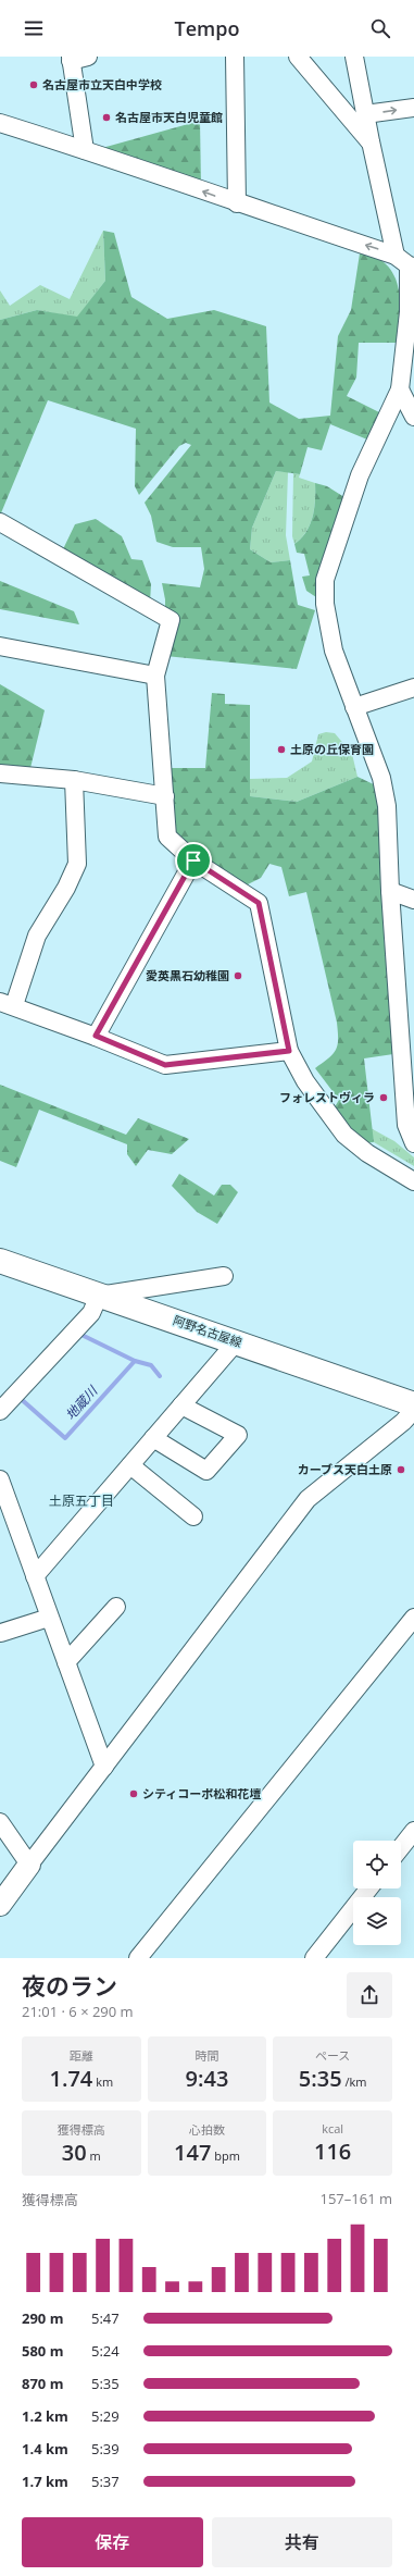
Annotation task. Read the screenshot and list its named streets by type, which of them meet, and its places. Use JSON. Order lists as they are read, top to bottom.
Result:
{
  "streets": {
    "main road": ["阿野名古屋線"]
  },
  "districts": ["土原五丁目"],
  "water": ["地蔵川"],
  "places": [
    "名古屋市立天白中学校",
    "名古屋市天白児童館",
    "土原の丘保育園",
    "愛英黒石幼稚園",
    "フォレストヴィラ",
    "カーブス天白土原",
    "シティコーポ松和花壇"
  ],
  "page": {
    "header": "Tempo",
    "heading": ["夜のラン", "21:01 · 6 × 290 m"],
    "stats": [
      ["距離", "1.74 km"],
      ["時間", "9:43"],
      ["ペース", "5:35 /km"],
      ["獲得標高", "30 m"],
      ["心拍数", "147 bpm"],
      ["kcal", "116"]
    ],
    "chart": ["獲得標高", "157–161 m"],
    "list": [
      {
        "name": "290 m",
        "note": "5:47"
      },
      {
        "name": "580 m",
        "note": "5:24"
      },
      {
        "name": "870 m",
        "note": "5:35"
      },
      {
        "name": "1.2 km",
        "note": "5:29"
      },
      {
        "name": "1.4 km",
        "note": "5:39"
      },
      {
        "name": "1.7 km",
        "note": "5:37"
      }
    ],
    "buttons": ["保存", "共有"]
  }
}
